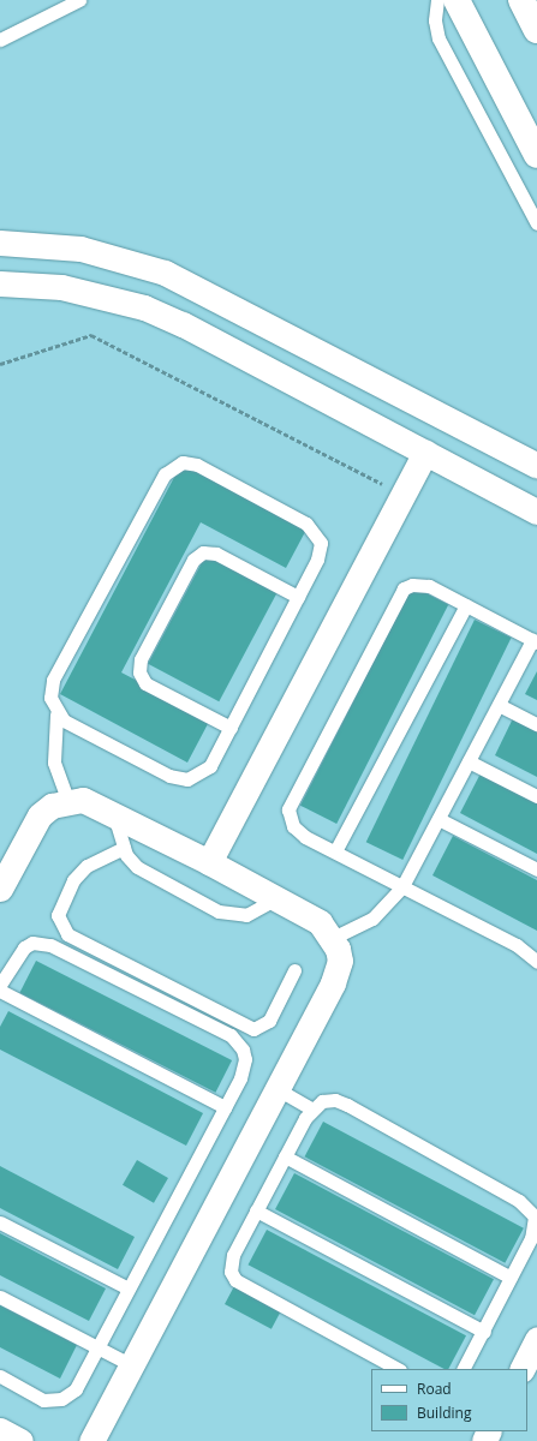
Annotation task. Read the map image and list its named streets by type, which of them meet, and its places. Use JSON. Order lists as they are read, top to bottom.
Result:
{
  "legend": ["Road", "Building"]
}
